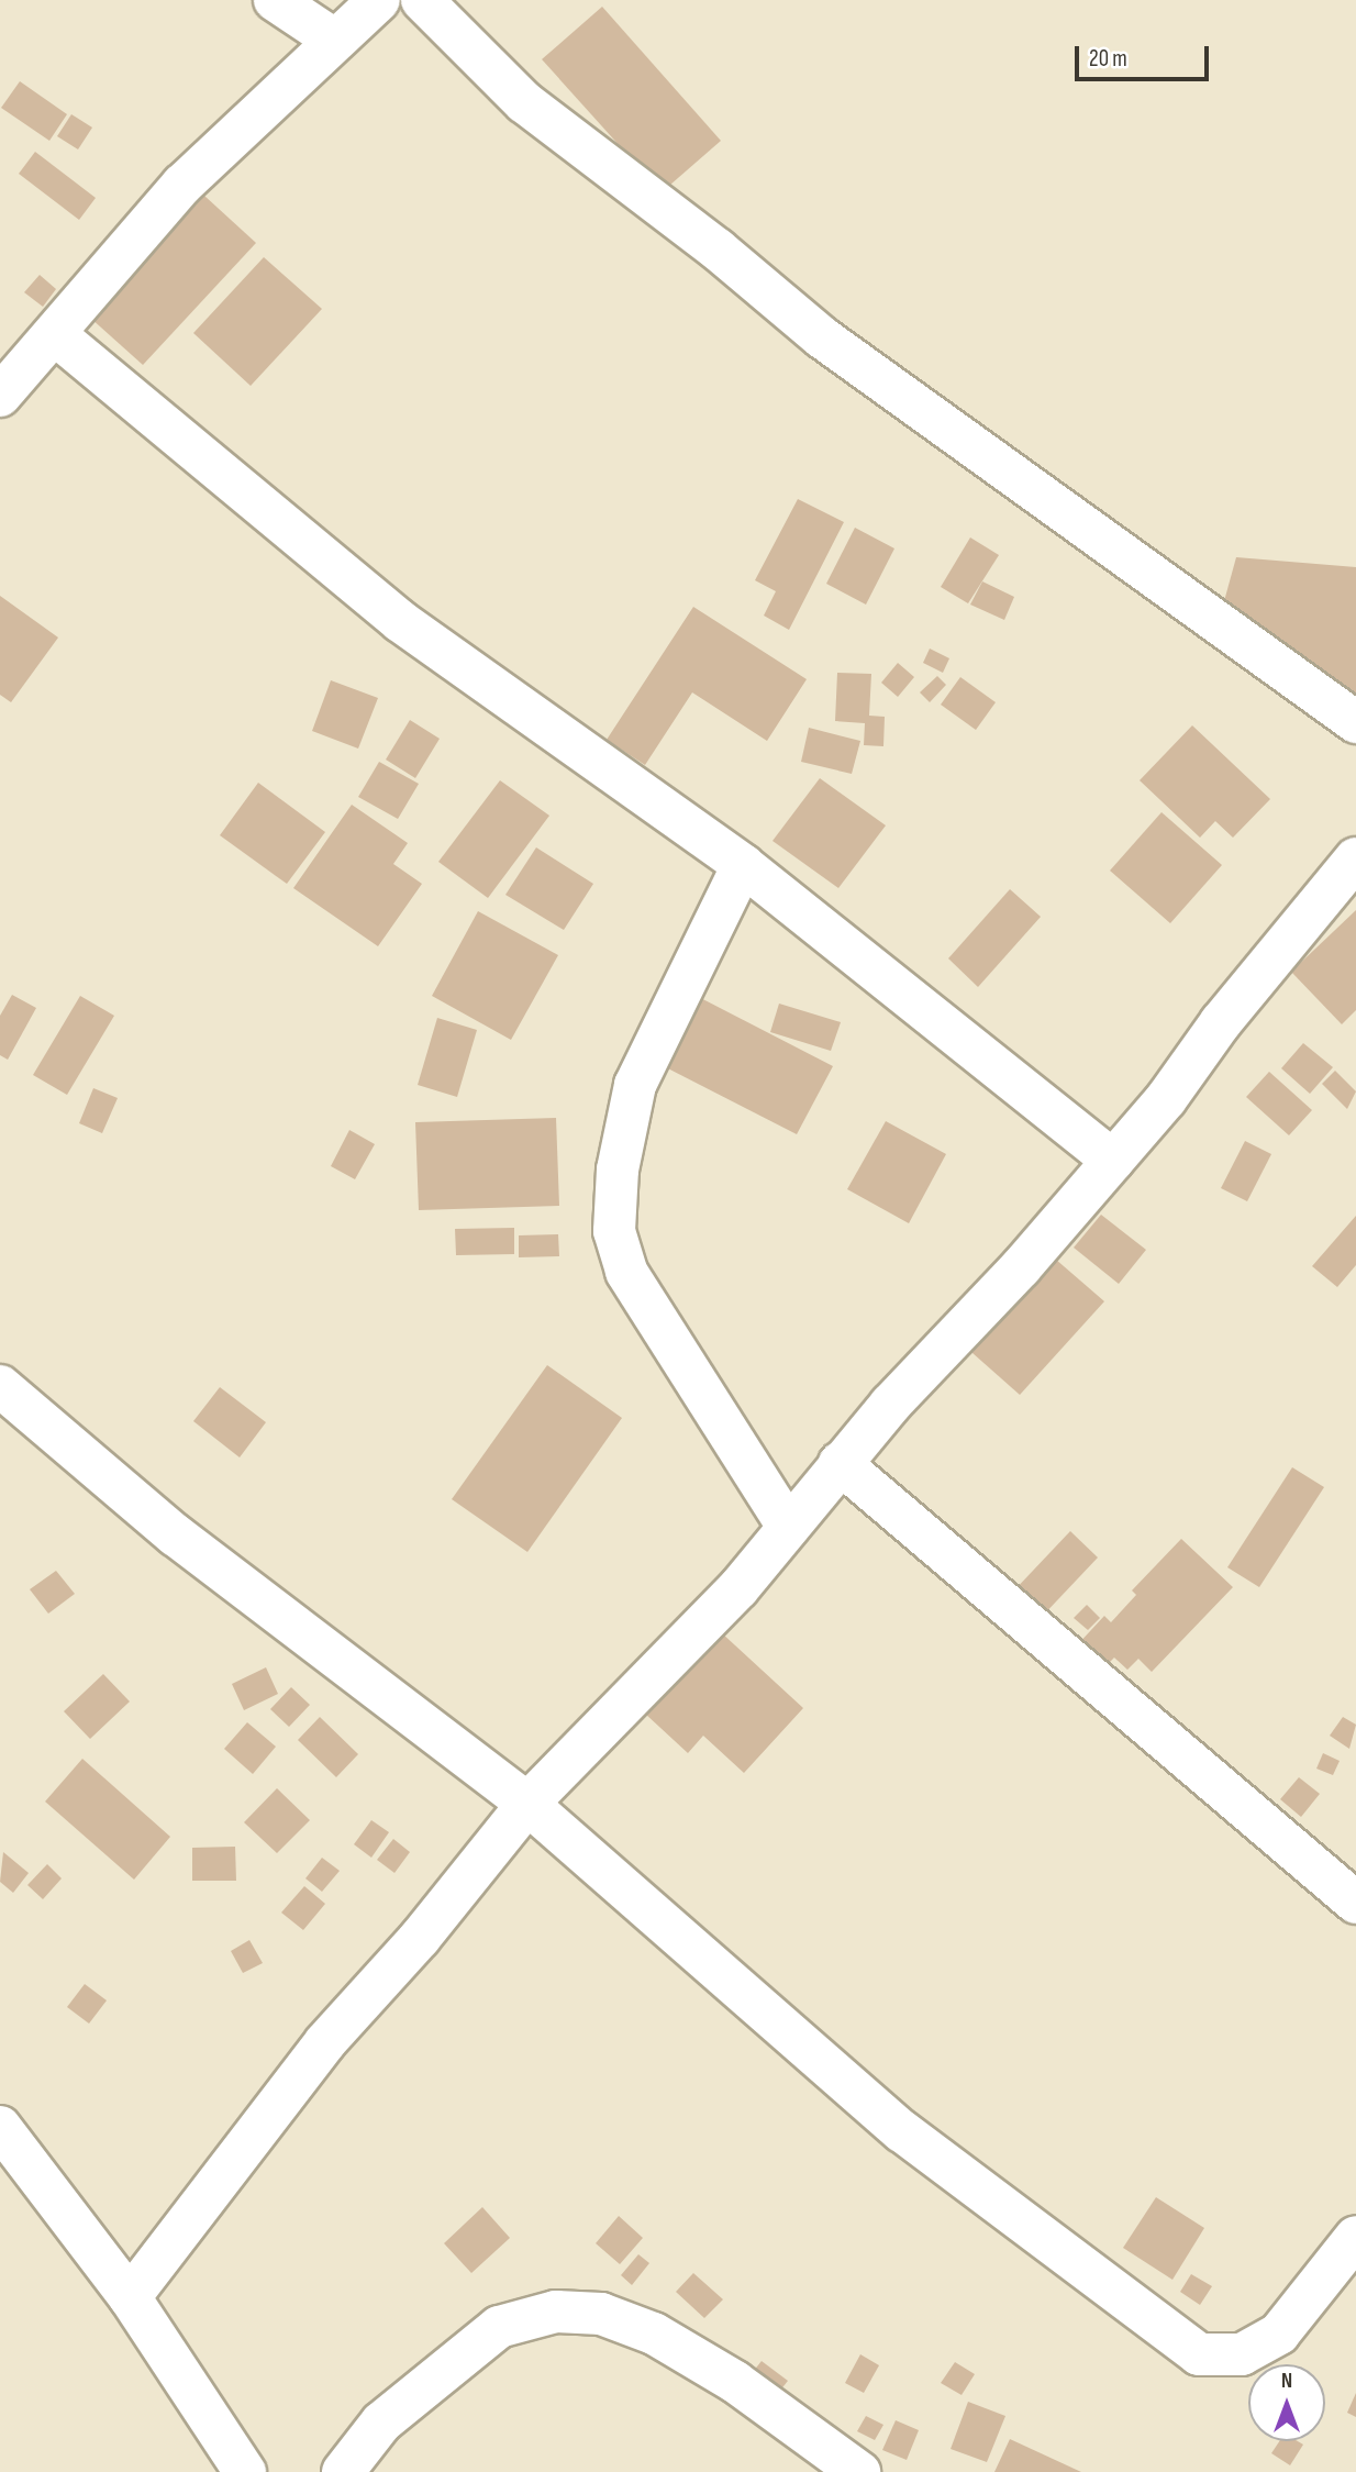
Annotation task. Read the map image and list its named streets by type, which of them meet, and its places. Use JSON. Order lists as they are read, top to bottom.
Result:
{
  "scale_bar": "20 m",
  "north": "top"
}
